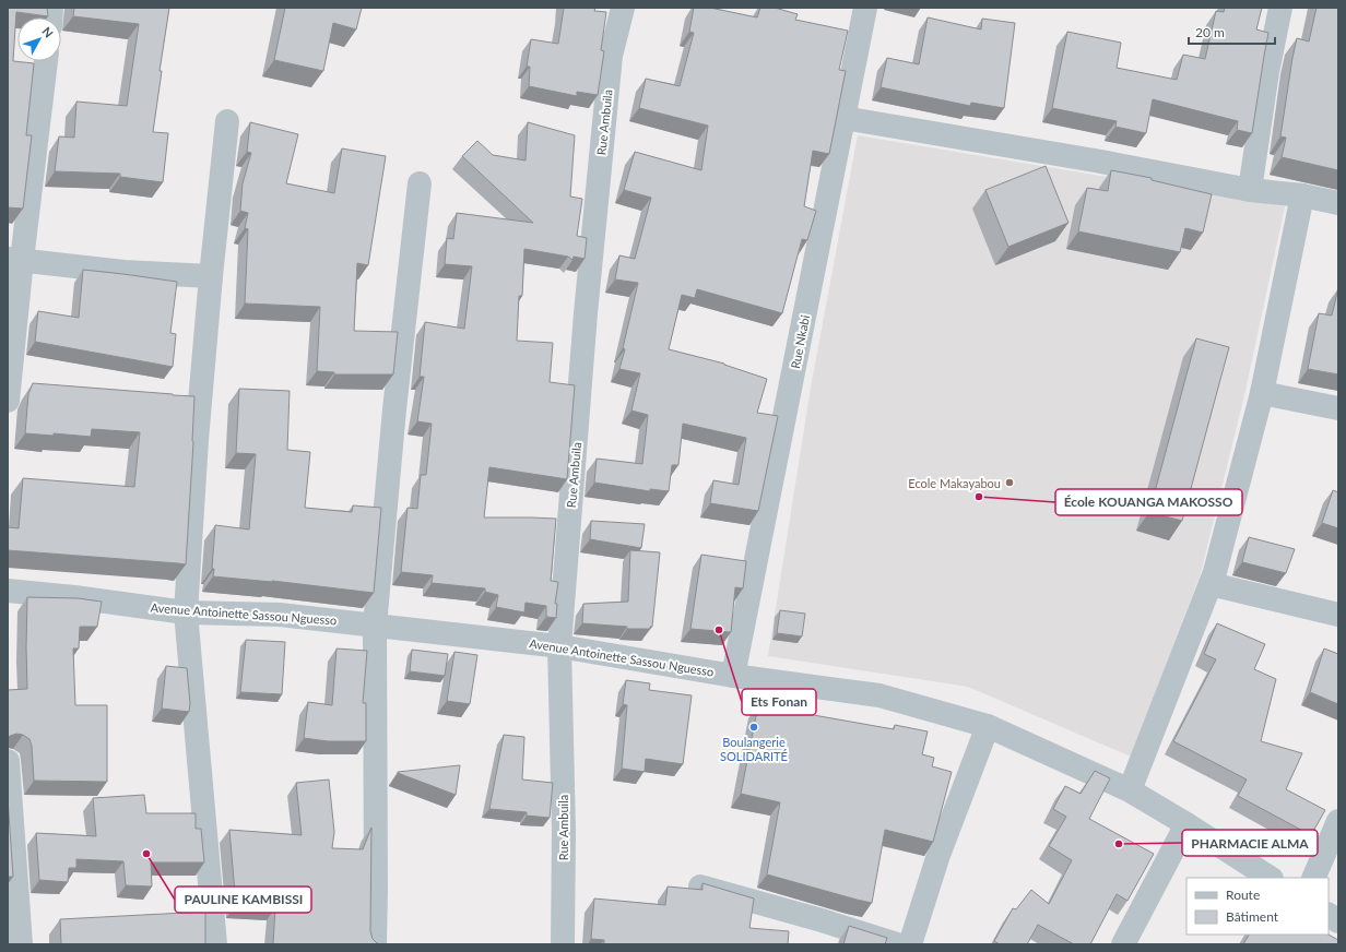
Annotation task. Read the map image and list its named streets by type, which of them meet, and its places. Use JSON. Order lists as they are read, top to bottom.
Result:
{
  "streets": {
    "street": ["Rue Ambuila", "Rue Nkabi", "Avenue Antoinette Sassou Nguesso"]
  },
  "crossings": [
    ["Rue Ambuila", "Avenue Antoinette Sassou Nguesso"],
    ["Rue Nkabi", "Avenue Antoinette Sassou Nguesso"]
  ],
  "places": [
    "Ecole Makayabou",
    "École KOUANGA MAKOSSO",
    "Ets Fonan",
    "Boulangerie SOLIDARITÉ",
    "PHARMACIE ALMA",
    "PAULINE KAMBISSI"
  ],
  "legend": ["Route", "Bâtiment"],
  "scale_bar": "20 m",
  "north": "top right"
}
